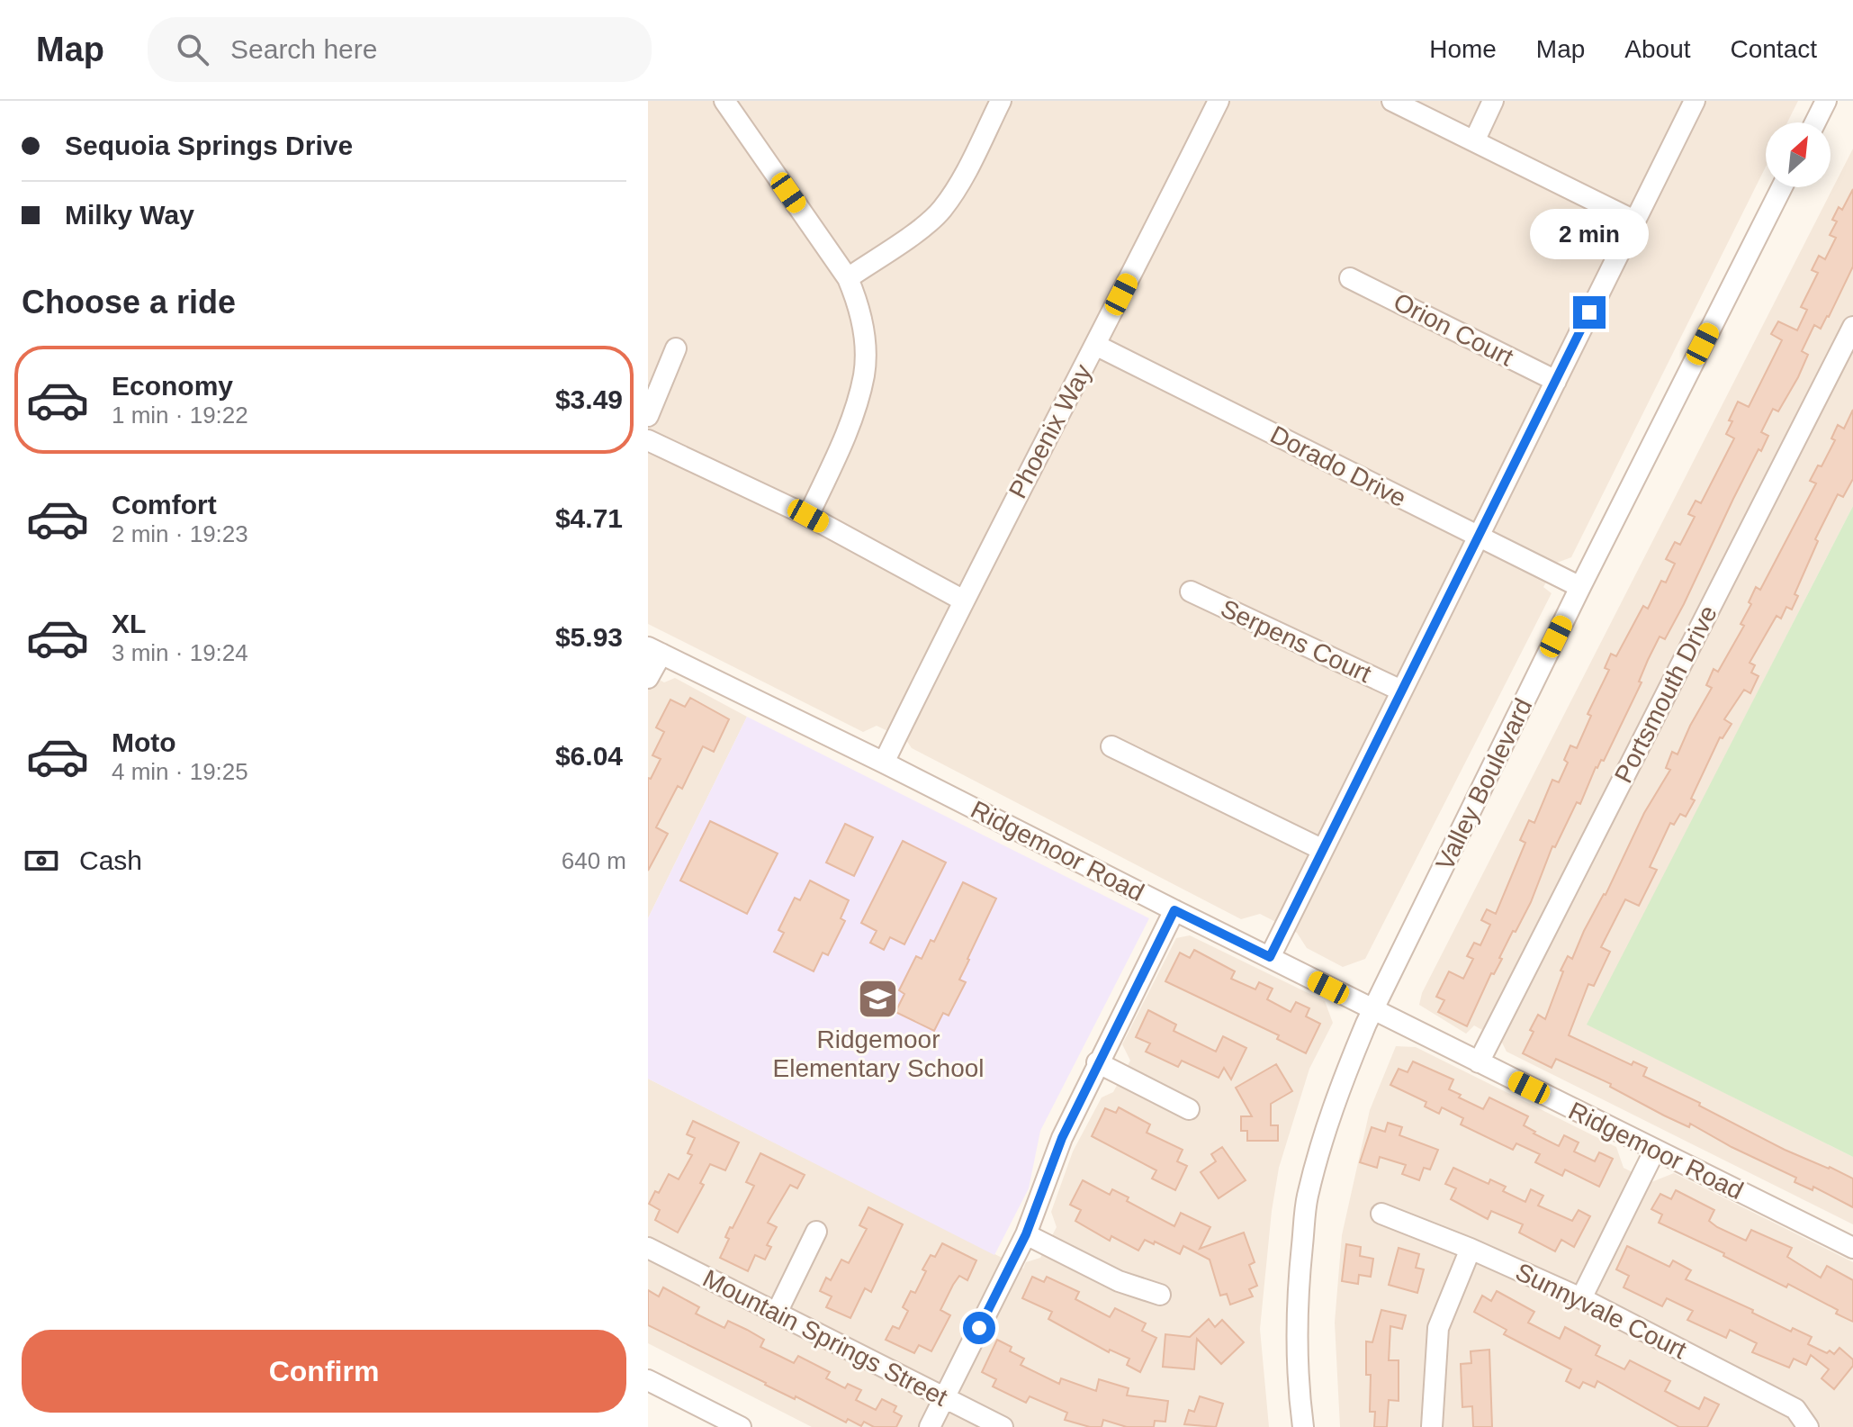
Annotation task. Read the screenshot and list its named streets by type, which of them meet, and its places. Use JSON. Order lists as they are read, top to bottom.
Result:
{
  "streets": {
    "street": [
      "Orion Court",
      "Phoenix Way",
      "Dorado Drive",
      "Serpens Court",
      "Portsmouth Drive",
      "Valley Boulevard",
      "Ridgemoor Road",
      "Sunnyvale Court",
      "Mountain Springs Street"
    ]
  },
  "crossings": [
    ["Phoenix Way", "Dorado Drive"],
    ["Phoenix Way", "Ridgemoor Road"],
    ["Dorado Drive", "Valley Boulevard"],
    ["Portsmouth Drive", "Ridgemoor Road"],
    ["Valley Boulevard", "Ridgemoor Road"]
  ],
  "places": {
    "school or university": ["Ridgemoor Elementary School"]
  },
  "north": "top right",
  "page": {
    "header": "Map",
    "search": "Search here",
    "nav": [
      "Home",
      "Map",
      "About",
      "Contact"
    ],
    "banner": ["Sequoia Springs Drive", "Milky Way"],
    "bubble": "2 min",
    "heading": "Choose a ride",
    "list": [
      {
        "name": "Economy",
        "note": "1 min · 19:22",
        "value": "$3.49"
      },
      {
        "name": "Comfort",
        "note": "2 min · 19:23",
        "value": "$4.71"
      },
      {
        "name": "XL",
        "note": "3 min · 19:24",
        "value": "$5.93"
      },
      {
        "name": "Moto",
        "note": "4 min · 19:25",
        "value": "$6.04"
      }
    ],
    "pay": ["Cash", "640 m"],
    "buttons": "Confirm"
  }
}
